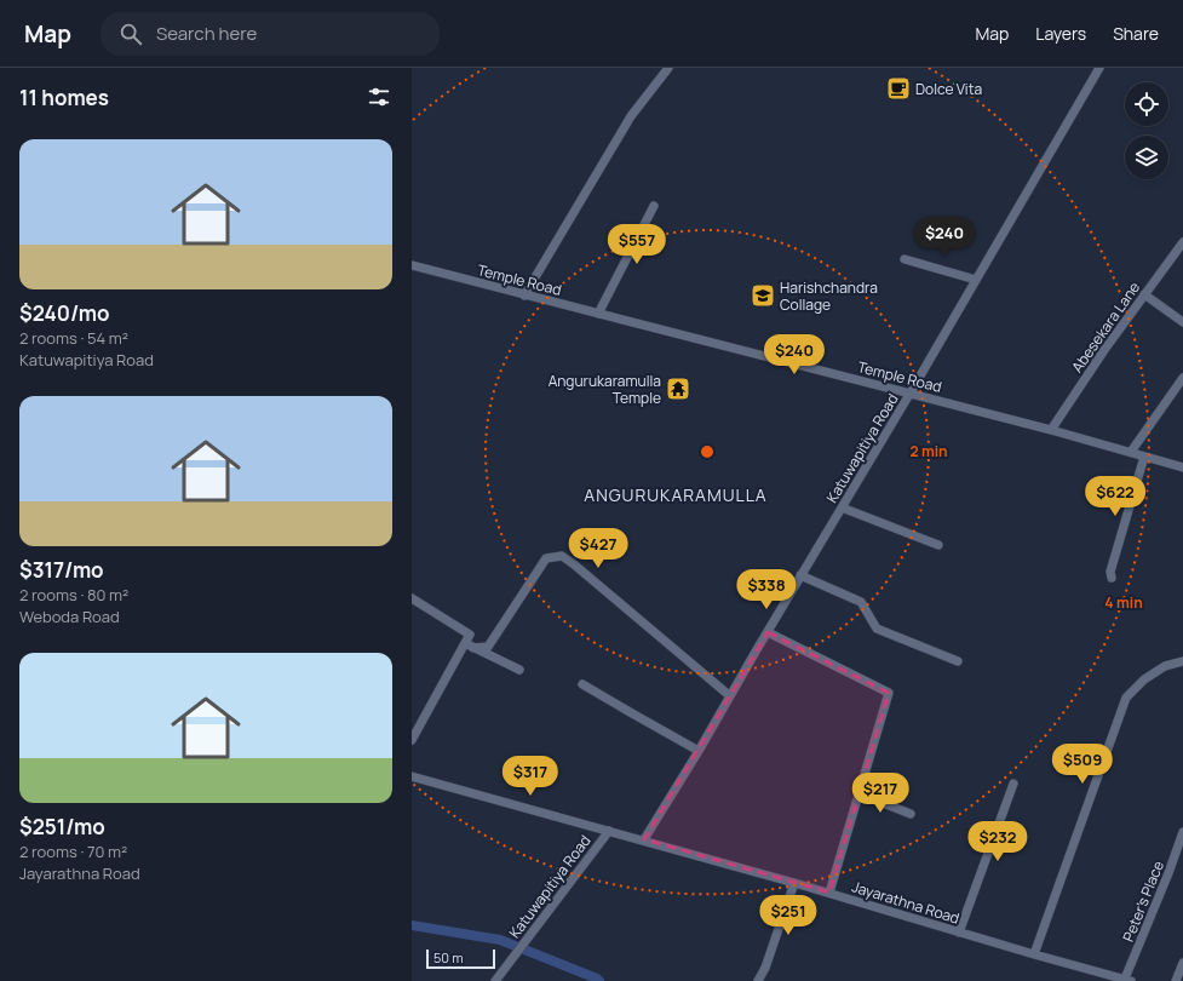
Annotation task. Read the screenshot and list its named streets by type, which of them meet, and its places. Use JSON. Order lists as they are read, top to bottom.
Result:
{
  "streets": {
    "street": [
      "Temple Road",
      "Abesekara Lane",
      "Katuwapitiya Road",
      "Peter's Place",
      "Jayarathna Road"
    ]
  },
  "crossings": [
    ["Temple Road", "Abesekara Lane"],
    ["Temple Road", "Katuwapitiya Road"],
    ["Katuwapitiya Road", "Jayarathna Road"],
    ["Peter's Place", "Jayarathna Road"]
  ],
  "districts": ["ANGURUKARAMULLA"],
  "places": {
    "cafe": ["Dolce Vita"],
    "school or university": ["Harishchandra Collage"],
    "temple": ["Angurukaramulla Temple"]
  },
  "scale_bar": "50 m",
  "page": {
    "header": "Map",
    "search": "Search here",
    "nav": ["Map", "Layers", "Share"],
    "heading": "11 homes",
    "list": [
      {
        "name": "$240/mo",
        "note": "2 rooms · 54 m² · Katuwapitiya Road"
      },
      {
        "name": "$317/mo",
        "note": "2 rooms · 80 m² · Weboda Road"
      },
      {
        "name": "$251/mo",
        "note": "2 rooms · 70 m² · Jayarathna Road"
      }
    ],
    "price": [
      "$240",
      "$557",
      "$240",
      "$622",
      "$427",
      "$338",
      "$509",
      "$317",
      "$217",
      "$232",
      "$251"
    ],
    "scale": "50 m"
  },
  "rings": ["2 min", "4 min"]
}
